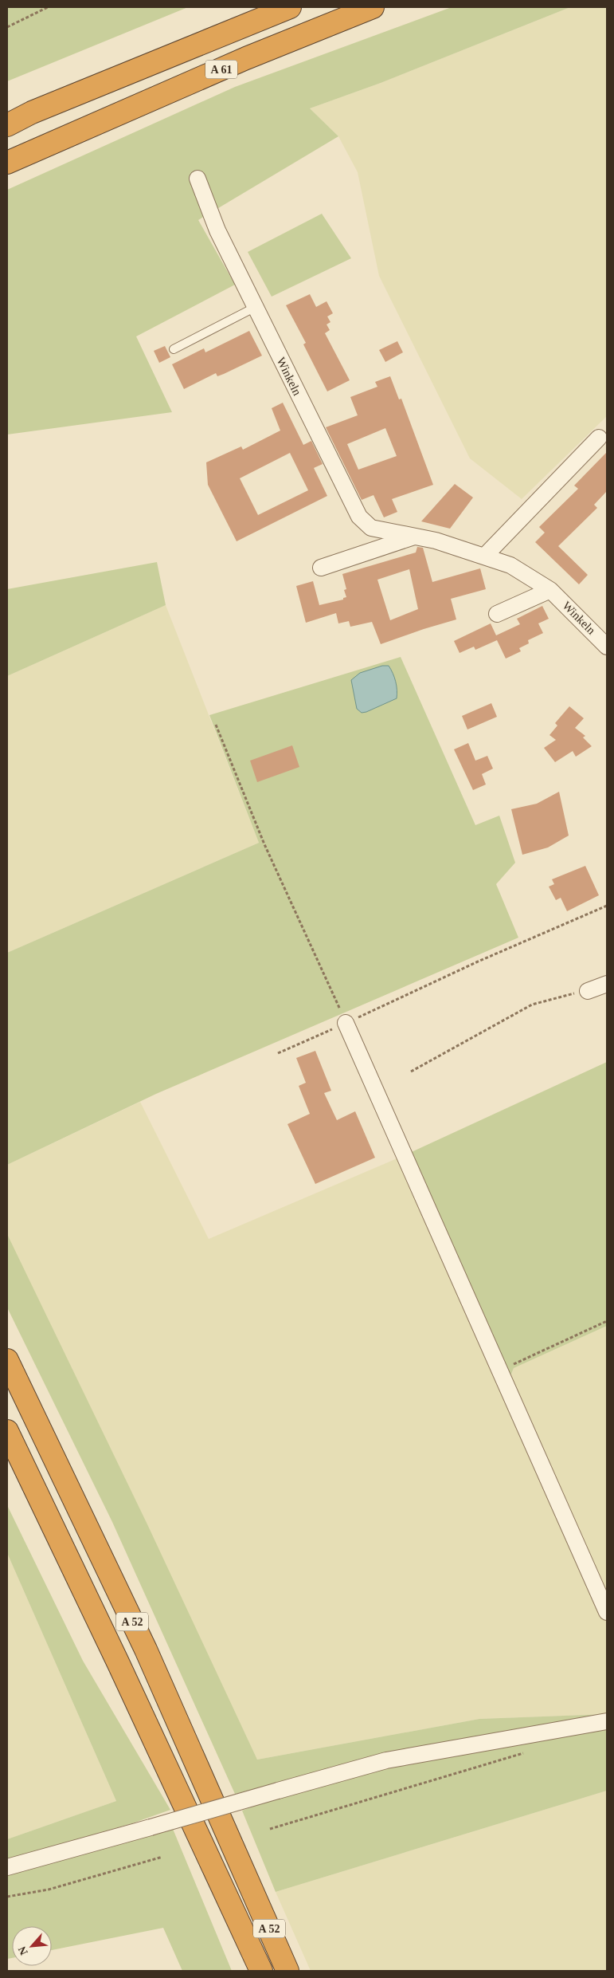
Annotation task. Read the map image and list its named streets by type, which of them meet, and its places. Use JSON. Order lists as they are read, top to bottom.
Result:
{
  "streets": {
    "highway": ["A 61", "A 52"],
    "street": ["Winkeln"]
  },
  "north": "bottom left"
}
